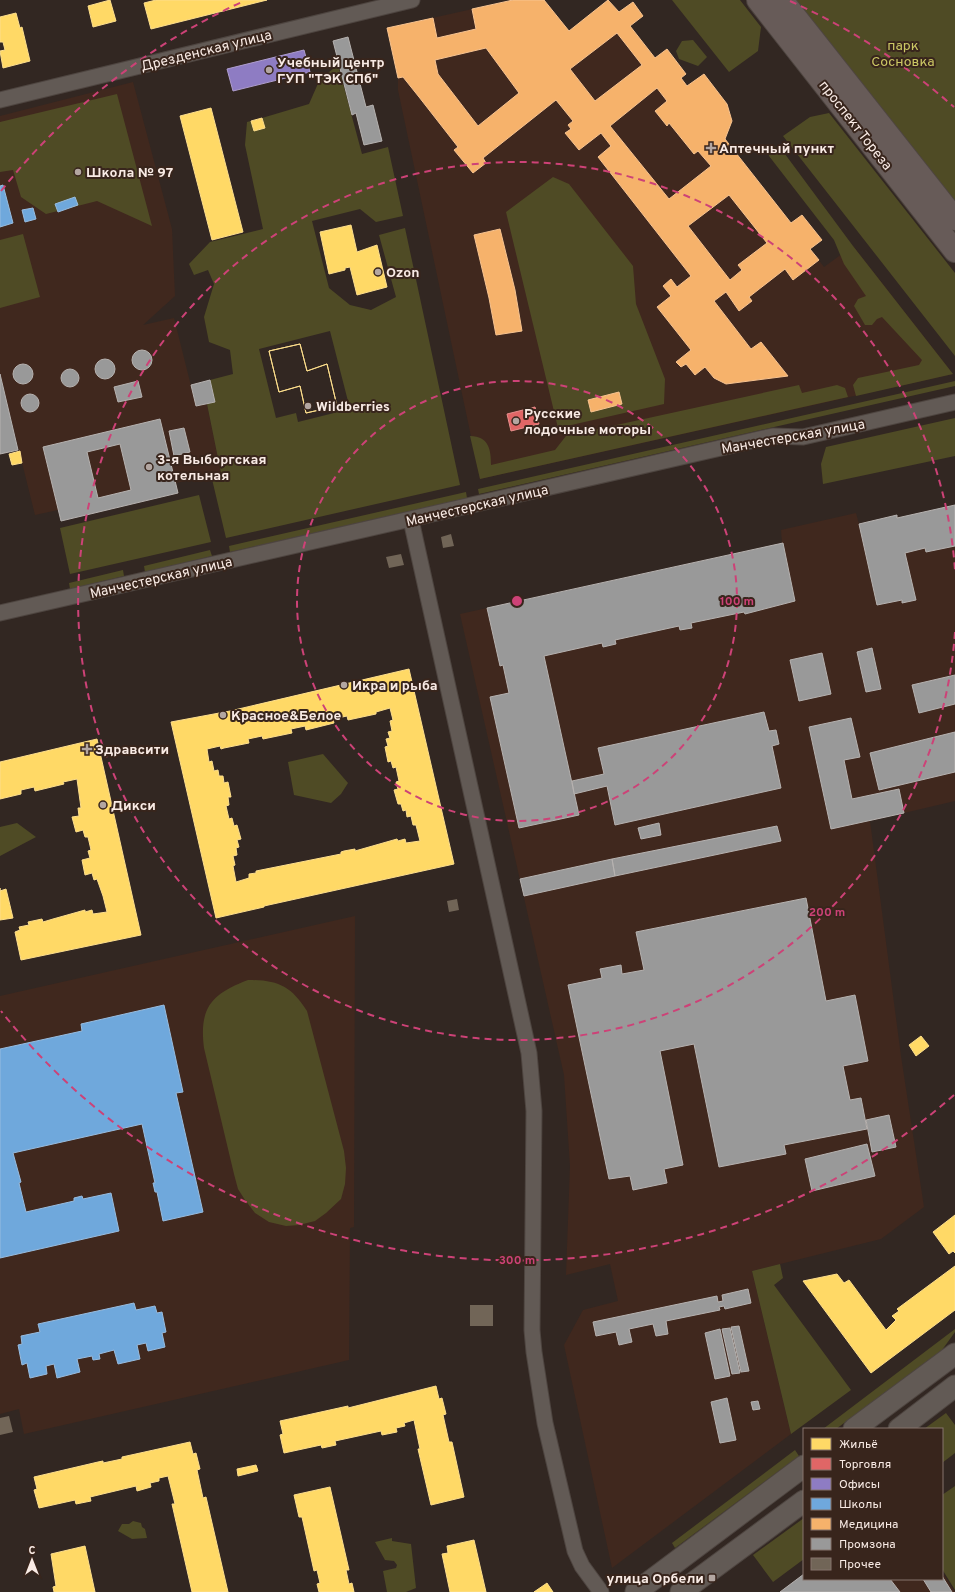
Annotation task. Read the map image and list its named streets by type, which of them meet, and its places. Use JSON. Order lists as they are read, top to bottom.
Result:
{
  "streets": {
    "main road": ["проспект Тореза"],
    "street": ["Дрезденская улица", "Манчестерская улица"]
  },
  "parks": ["парк Сосновка"],
  "places": {
    "other": [
      "Учебный центр ГУП \"ТЭК СПб\"",
      "Школа № 97",
      "Ozon",
      "Wildberries",
      "Русские лодочные моторы",
      "3-я Выборгская котельная",
      "Икра и рыба",
      "Красное&Белое",
      "Дикси"
    ],
    "health": ["Аптечный пункт", "Здравсити"],
    "transit": ["улица Орбели"]
  },
  "legend": [
    "Жильё",
    "Торговля",
    "Офисы",
    "Школы",
    "Медицина",
    "Промзона",
    "Прочее"
  ],
  "north": "top",
  "rings": ["100 m", "200 m", "300 m"]
}
